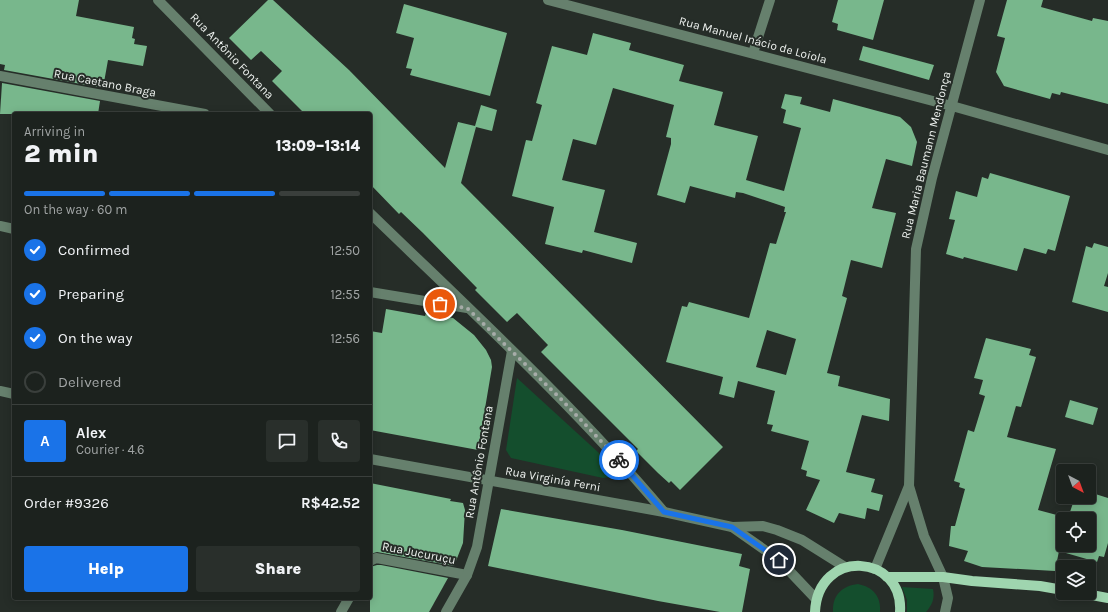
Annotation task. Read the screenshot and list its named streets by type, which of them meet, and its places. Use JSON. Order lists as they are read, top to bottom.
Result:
{
  "streets": {
    "street": [
      "Rua Manuel Inácio de Loiola",
      "Rua Antônio Fontana",
      "Rua Caetano Braga",
      "Rua Maria Baumann Mendonça",
      "Rua Virginía Ferni",
      "Rua Jucuruçu"
    ]
  },
  "crossings": [
    ["Rua Manuel Inácio de Loiola", "Rua Maria Baumann Mendonça"],
    ["Rua Antônio Fontana", "Rua Virginía Ferni"],
    ["Rua Antônio Fontana", "Rua Jucuruçu"]
  ],
  "north": "bottom right",
  "page": {
    "heading": ["2 min", "Arriving in", "13:09–13:14"],
    "panel": [
      "Alex",
      "Courier · 4.6",
      "Order #9326",
      "R$42.52"
    ],
    "bar": "On the way · 60 m",
    "list": [
      ["Confirmed", "12:50"],
      ["Preparing", "12:55"],
      ["On the way", "12:56"],
      "Delivered"
    ],
    "round": "A",
    "buttons": ["Help", "Share"]
  }
}
